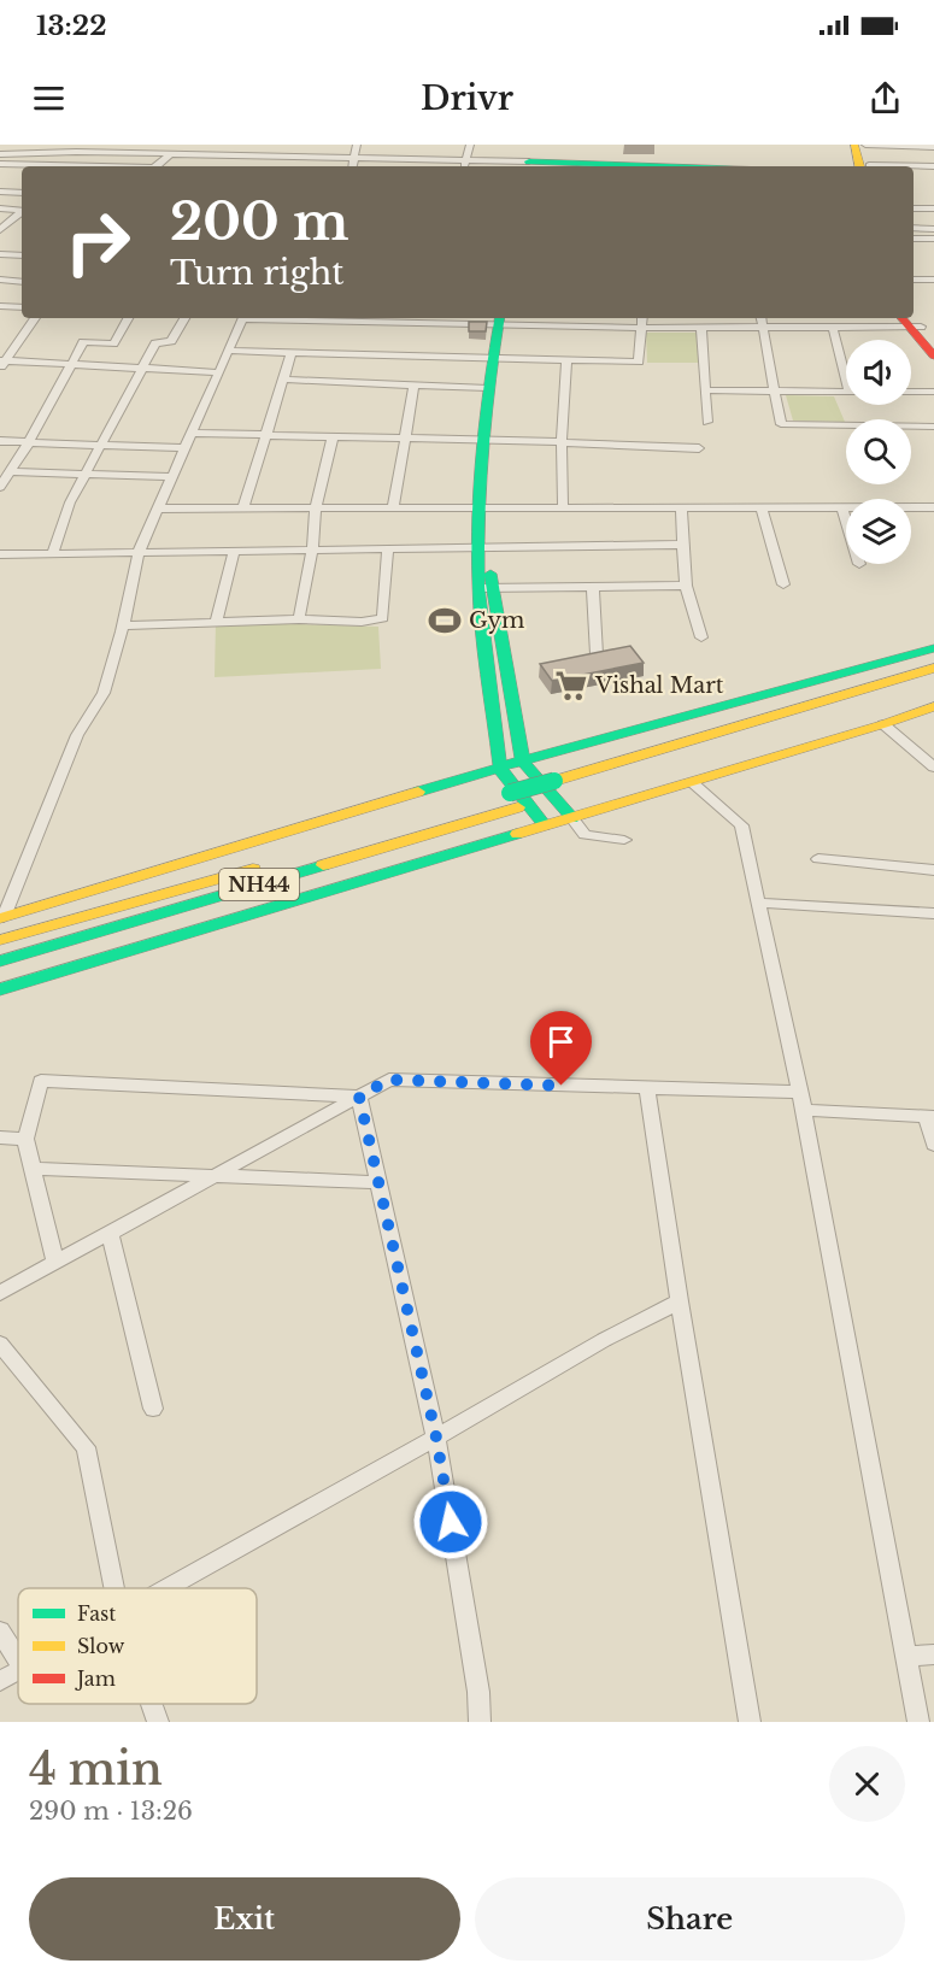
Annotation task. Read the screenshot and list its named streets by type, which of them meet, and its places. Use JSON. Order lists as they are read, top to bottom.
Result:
{
  "streets": {
    "main road": ["NH44"]
  },
  "places": {
    "sports": ["Gym"],
    "supermarket": ["Vishal Mart"]
  },
  "legend": ["Fast", "Slow", "Jam"],
  "page": {
    "status": "13:22",
    "header": "Drivr",
    "turn": ["200 m", "Turn right"],
    "heading": ["4 min", "290 m · 13:26"],
    "buttons": ["Exit", "Share"]
  }
}
